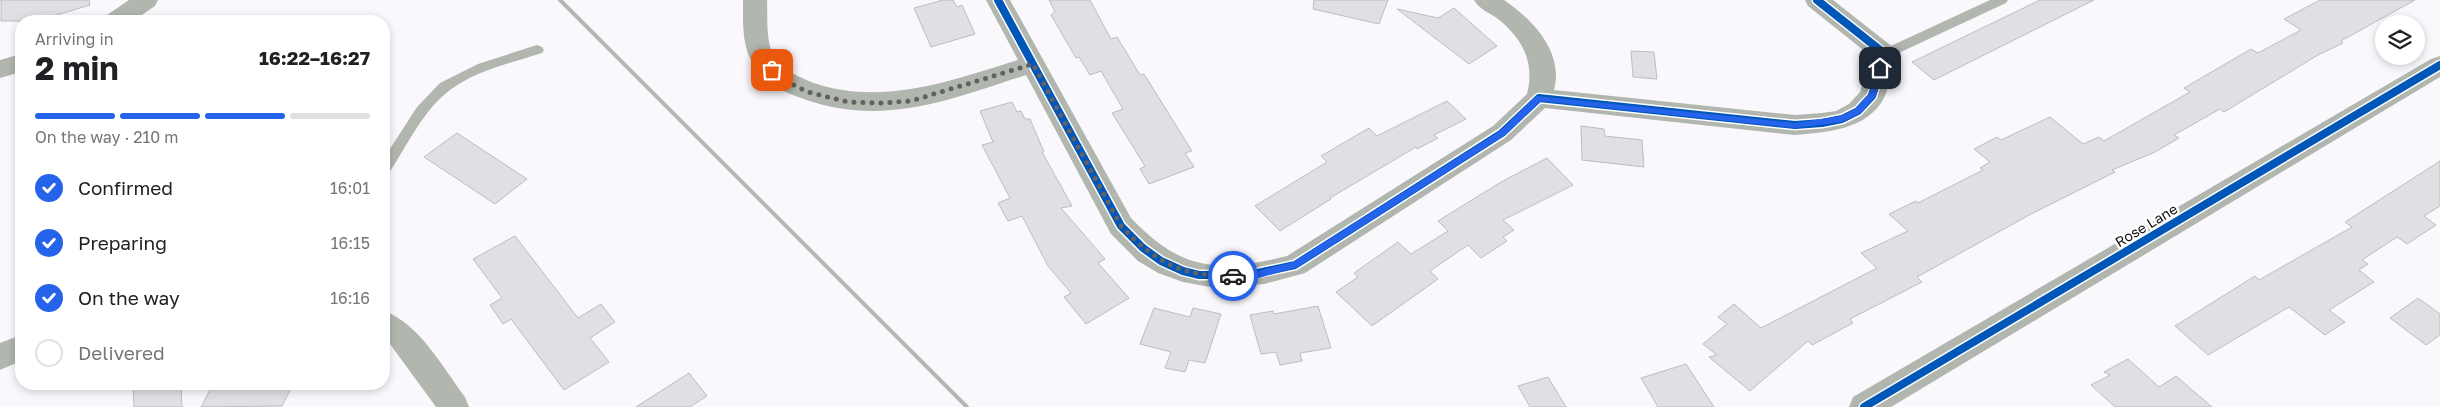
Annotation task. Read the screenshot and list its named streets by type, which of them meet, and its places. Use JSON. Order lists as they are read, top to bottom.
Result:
{
  "streets": {
    "street": ["Rose Lane"]
  },
  "page": {
    "heading": ["2 min", "Arriving in", "16:22–16:27"],
    "bar": "On the way · 210 m",
    "list": [
      ["Confirmed", "16:01"],
      ["Preparing", "16:15"],
      ["On the way", "16:16"],
      "Delivered"
    ]
  }
}
